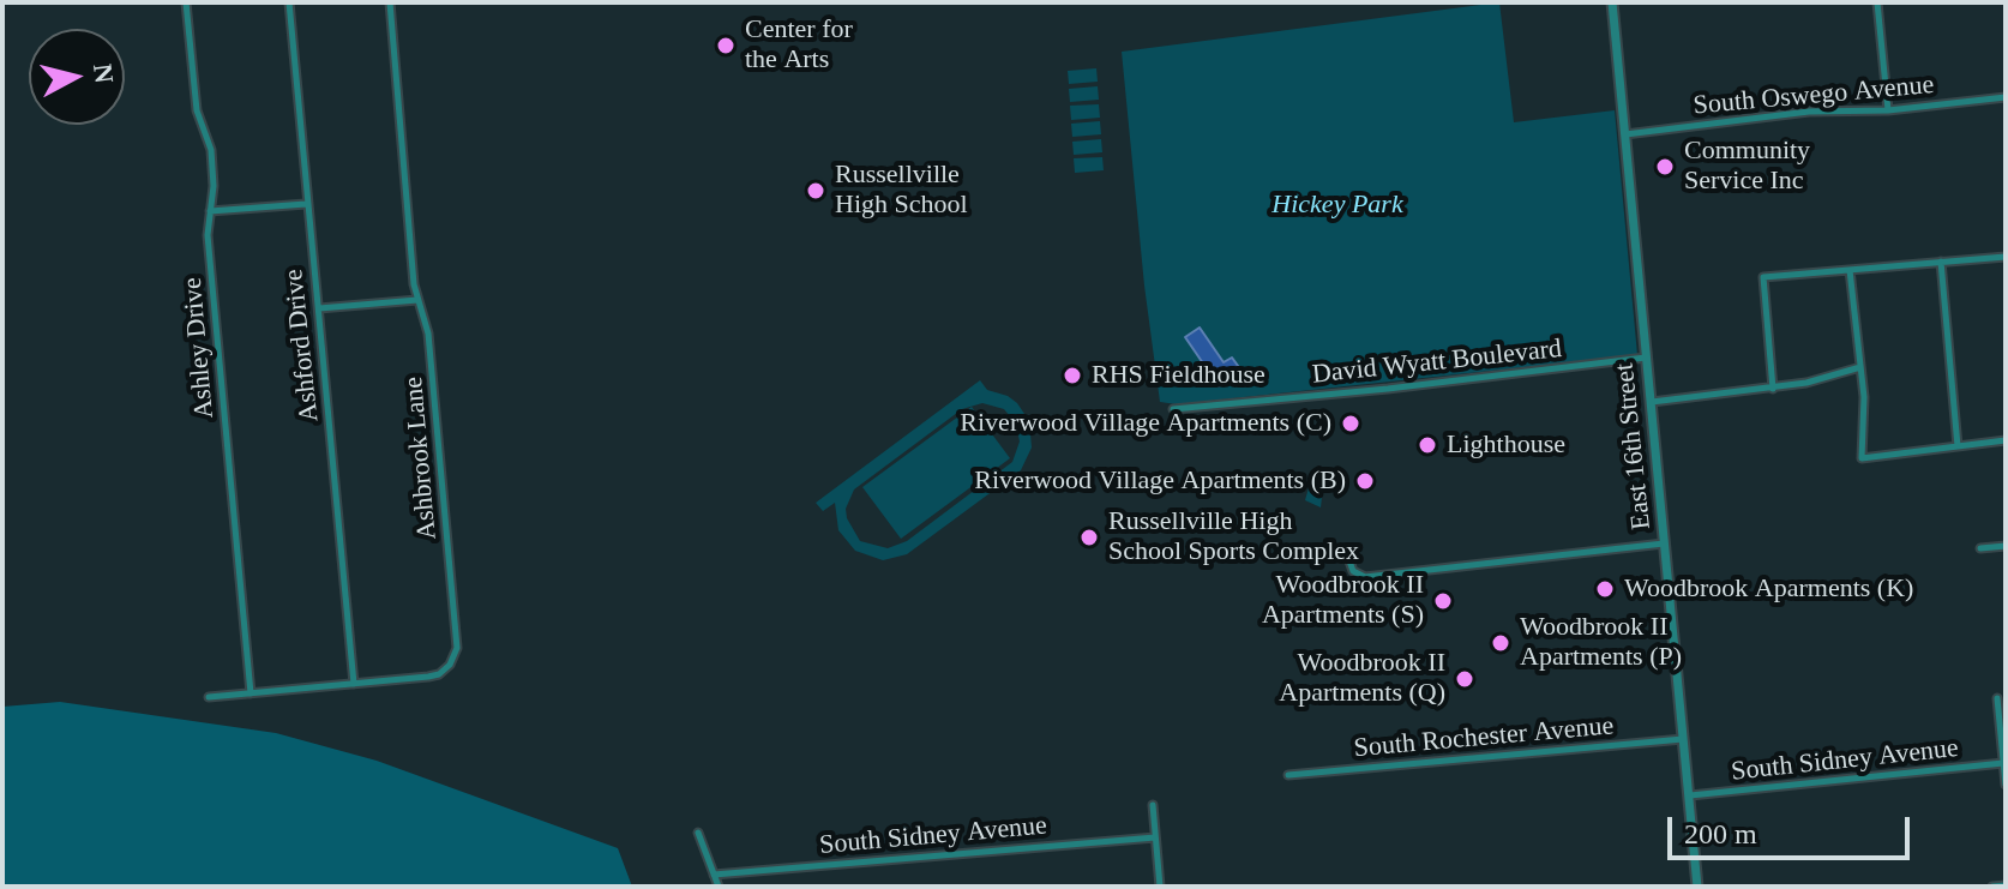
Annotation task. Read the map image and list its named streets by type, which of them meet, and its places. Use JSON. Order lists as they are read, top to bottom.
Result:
{
  "streets": {
    "street": [
      "South Oswego Avenue",
      "Ashford Drive",
      "Ashley Drive",
      "David Wyatt Boulevard",
      "East 16th Street",
      "Ashbrook Lane",
      "South Rochester Avenue",
      "South Sidney Avenue"
    ]
  },
  "crossings": [
    ["South Oswego Avenue", "East 16th Street"],
    ["Ashford Drive", "Ashbrook Lane"],
    ["Ashley Drive", "Ashbrook Lane"],
    ["David Wyatt Boulevard", "East 16th Street"],
    ["East 16th Street", "South Rochester Avenue"],
    ["East 16th Street", "South Sidney Avenue"]
  ],
  "parks": ["Hickey Park"],
  "places": [
    "Center for the Arts",
    "Community Service Inc",
    "Russellville High School",
    "RHS Fieldhouse",
    "Riverwood Village Apartments (C)",
    "Lighthouse",
    "Riverwood Village Apartments (B)",
    "Russellville High School Sports Complex",
    "Woodbrook Aparments (K)",
    "Woodbrook II Apartments (S)",
    "Woodbrook II Apartments (P)",
    "Woodbrook II Apartments (Q)"
  ],
  "scale_bar": "200 m",
  "north": "right"
}
